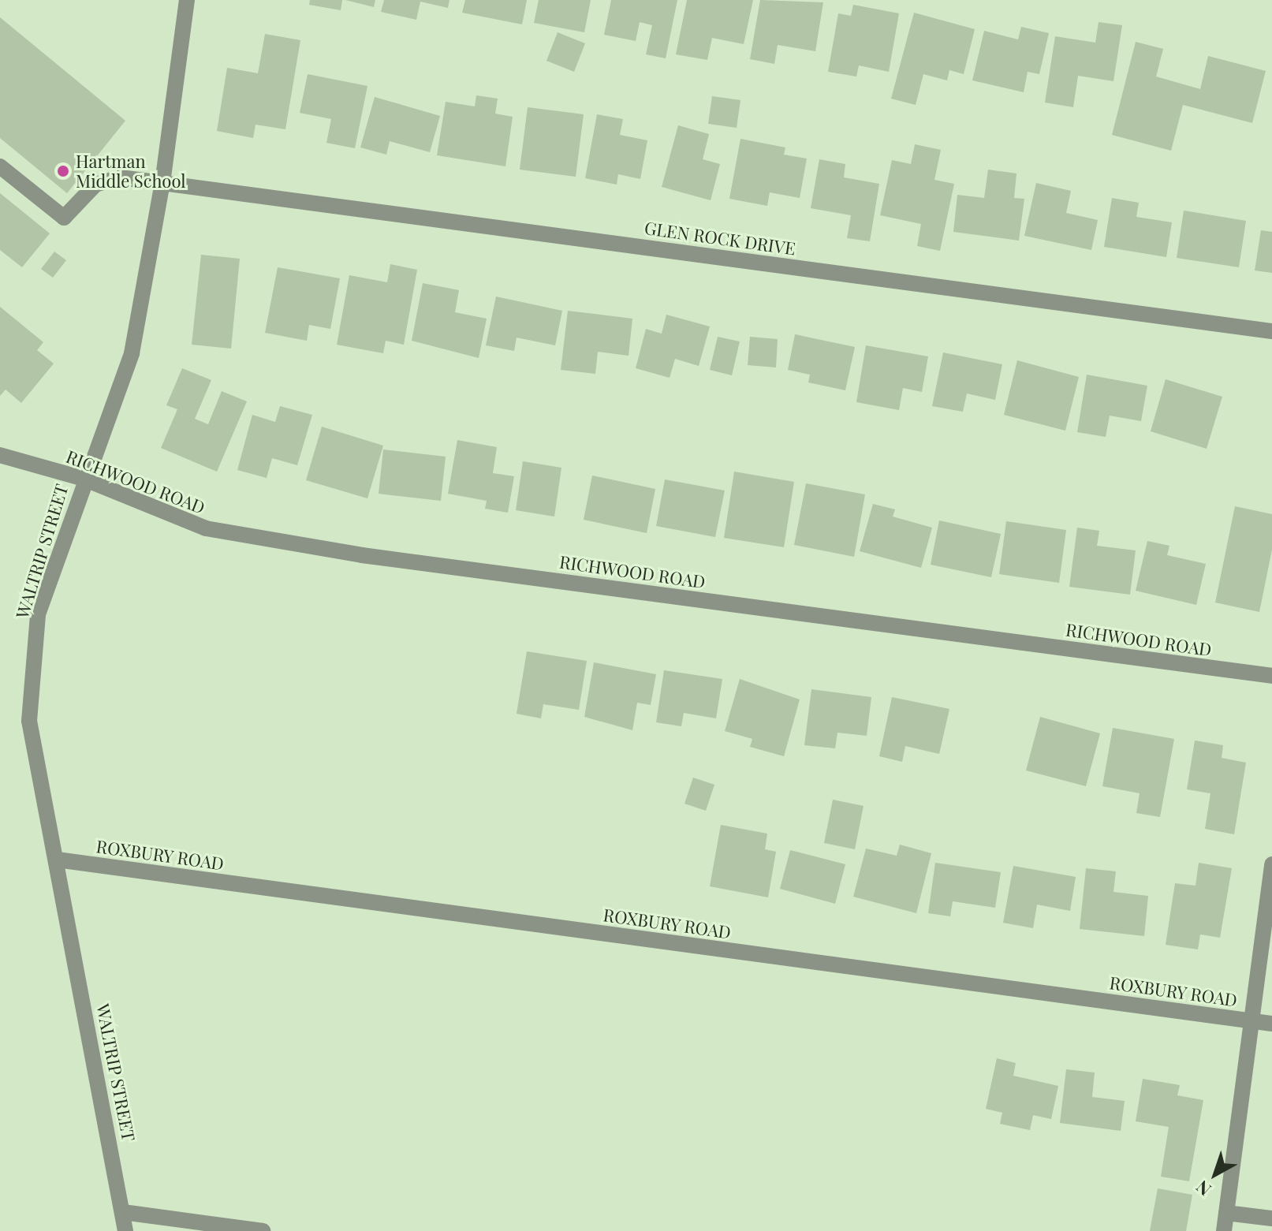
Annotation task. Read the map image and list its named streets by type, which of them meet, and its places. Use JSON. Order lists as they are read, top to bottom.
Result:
{
  "streets": {
    "street": [
      "GLEN ROCK DRIVE",
      "RICHWOOD ROAD",
      "WALTRIP STREET",
      "ROXBURY ROAD"
    ]
  },
  "crossings": [
    ["GLEN ROCK DRIVE", "WALTRIP STREET"],
    ["RICHWOOD ROAD", "WALTRIP STREET"],
    ["WALTRIP STREET", "ROXBURY ROAD"]
  ],
  "places": ["Hartman Middle School"],
  "north": "bottom left"
}
